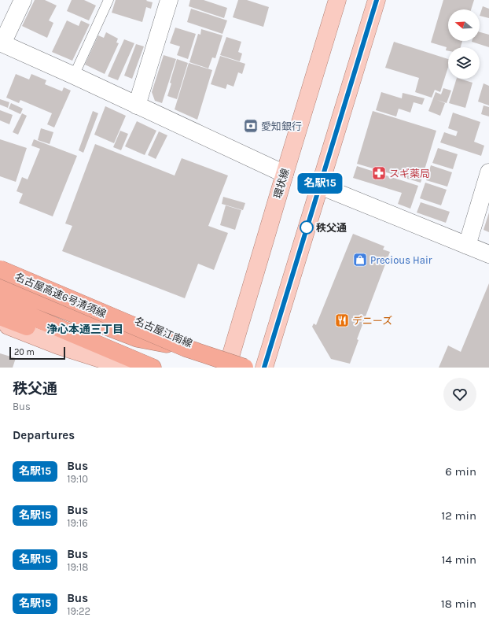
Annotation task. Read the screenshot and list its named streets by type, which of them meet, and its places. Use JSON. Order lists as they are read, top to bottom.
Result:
{
  "streets": {
    "highway": ["名古屋高速6号清須線"],
    "main road": ["環状線", "名古屋江南線"]
  },
  "crossings": [
    ["環状線", "名古屋江南線"]
  ],
  "districts": ["浄心本通三丁目"],
  "places": {
    "bank": ["愛知銀行"],
    "pharmacy": ["スギ薬局"],
    "other": ["秩父通"],
    "shop": ["Precious Hair"],
    "restaurant": ["デニーズ"]
  },
  "lines": ["bus line 名駅15"],
  "scale_bar": "20 m",
  "north": "left",
  "page": {
    "on_map": "名駅15",
    "scale": "20 m",
    "heading": [
      ["秩父通", "Bus"],
      "Departures"
    ],
    "list": [
      {
        "mark": "名駅15",
        "name": "Bus",
        "note": "19:10",
        "value": "6 min"
      },
      {
        "mark": "名駅15",
        "name": "Bus",
        "note": "19:16",
        "value": "12 min"
      },
      {
        "mark": "名駅15",
        "name": "Bus",
        "note": "19:18",
        "value": "14 min"
      },
      {
        "mark": "名駅15",
        "name": "Bus",
        "note": "19:22",
        "value": "18 min"
      }
    ]
  }
}
